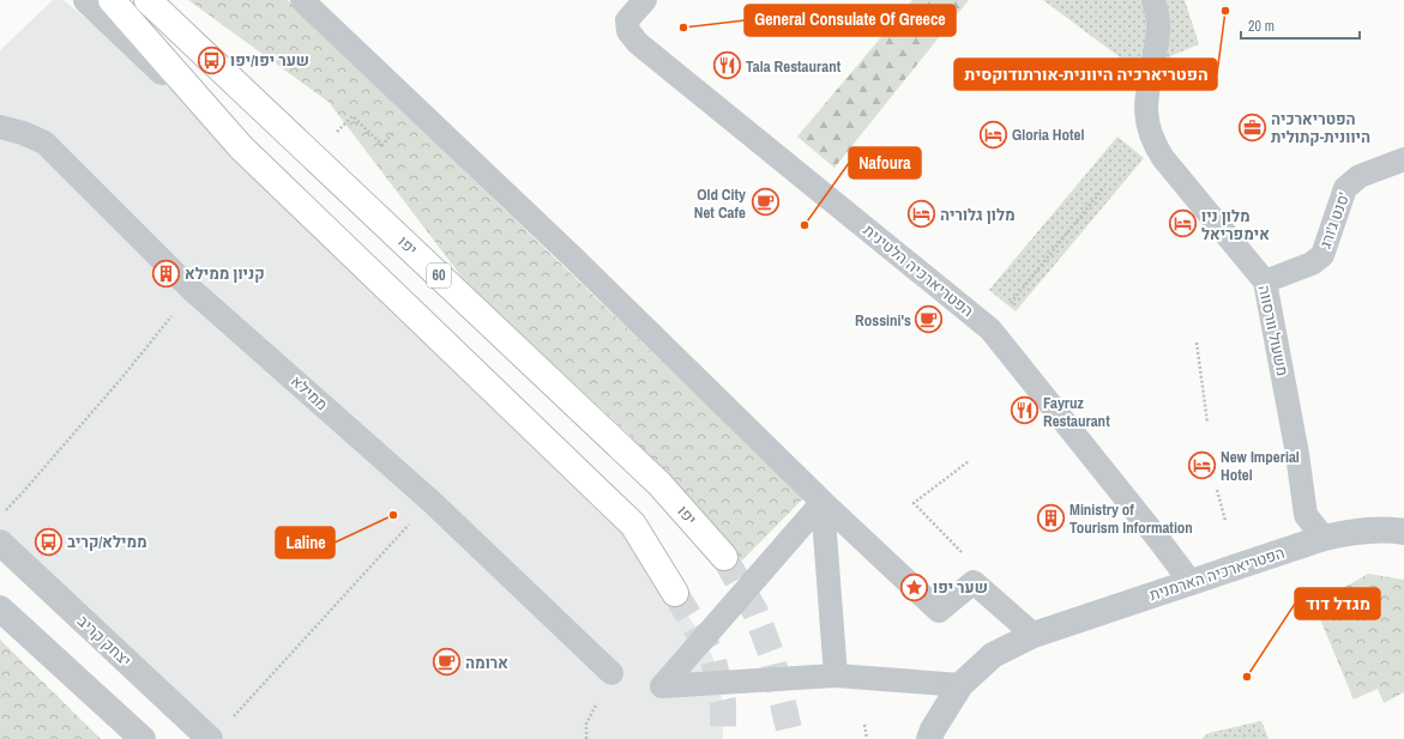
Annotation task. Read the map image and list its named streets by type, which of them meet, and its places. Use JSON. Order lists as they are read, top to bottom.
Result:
{
  "streets": {
    "highway": ["יפו", "60"],
    "street": [
      "סנט ג'ורג'",
      "הפטריארכיה הלטינית",
      "משעול וורסווה",
      "ממילא",
      "הפטריארכיה הארמנית",
      "יצחק קריב"
    ]
  },
  "crossings": [
    ["סנט ג'ורג'", "משעול וורסווה"],
    ["הפטריארכיה הלטינית", "הפטריארכיה הארמנית"],
    ["משעול וורסווה", "הפטריארכיה הארמנית"]
  ],
  "places": {
    "other": [
      "הפטריארכיה היוונית-אורתודוקסית",
      "General Consulate Of Greece",
      "Nafoura",
      "Laline",
      "מגדל דוד"
    ],
    "bus stop": ["שער יפו/יפו", "ממילא/קריב"],
    "restaurant": ["Tala Restaurant", "Fayruz Restaurant"],
    "office": ["הפטריארכיה היוונית-קתולית"],
    "hotel": [
      "Gloria Hotel",
      "מלון גלוריה",
      "מלון ניו אימפריאל",
      "New Imperial Hotel"
    ],
    "cafe": ["Old City Net Cafe", "Rossini's", "ארומה"],
    "building": ["קניון ממילא", "Ministry of Tourism Information"],
    "place": ["שער יפו"]
  },
  "scale_bar": "20 m"
}
